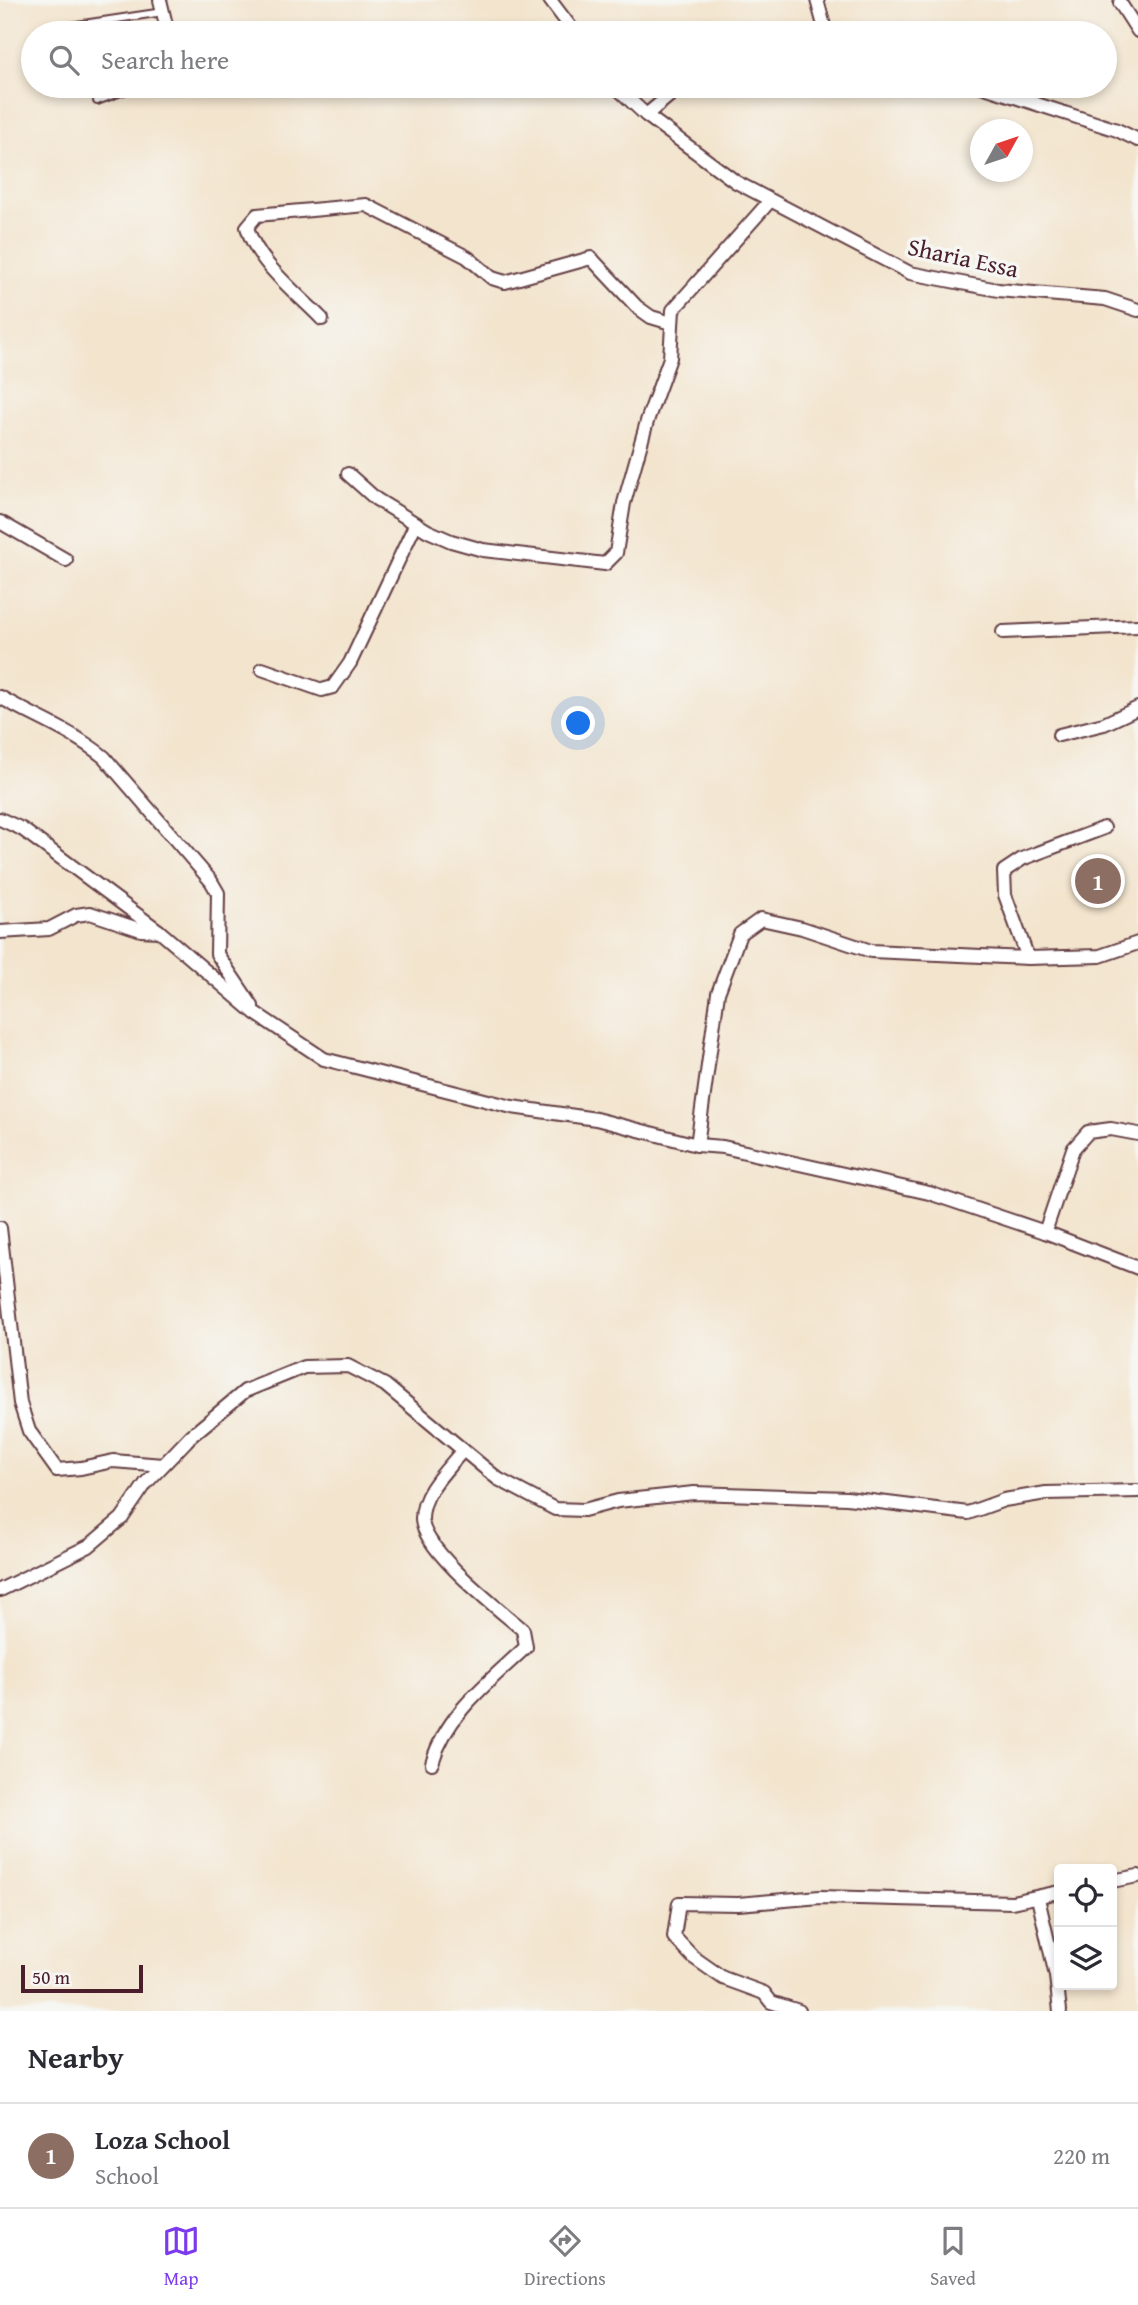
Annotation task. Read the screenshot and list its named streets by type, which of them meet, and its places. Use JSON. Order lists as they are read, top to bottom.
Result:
{
  "streets": {
    "street": ["Sharia Essa"]
  },
  "scale_bar": "50 m",
  "north": "top right",
  "page": {
    "search": "Search here",
    "pins": "1",
    "scale": "50 m",
    "heading": "Nearby",
    "list": [
      {
        "mark": "1",
        "name": "Loza School",
        "note": "School",
        "value": "220 m"
      }
    ],
    "nav": ["Map", "Directions", "Saved"]
  }
}
